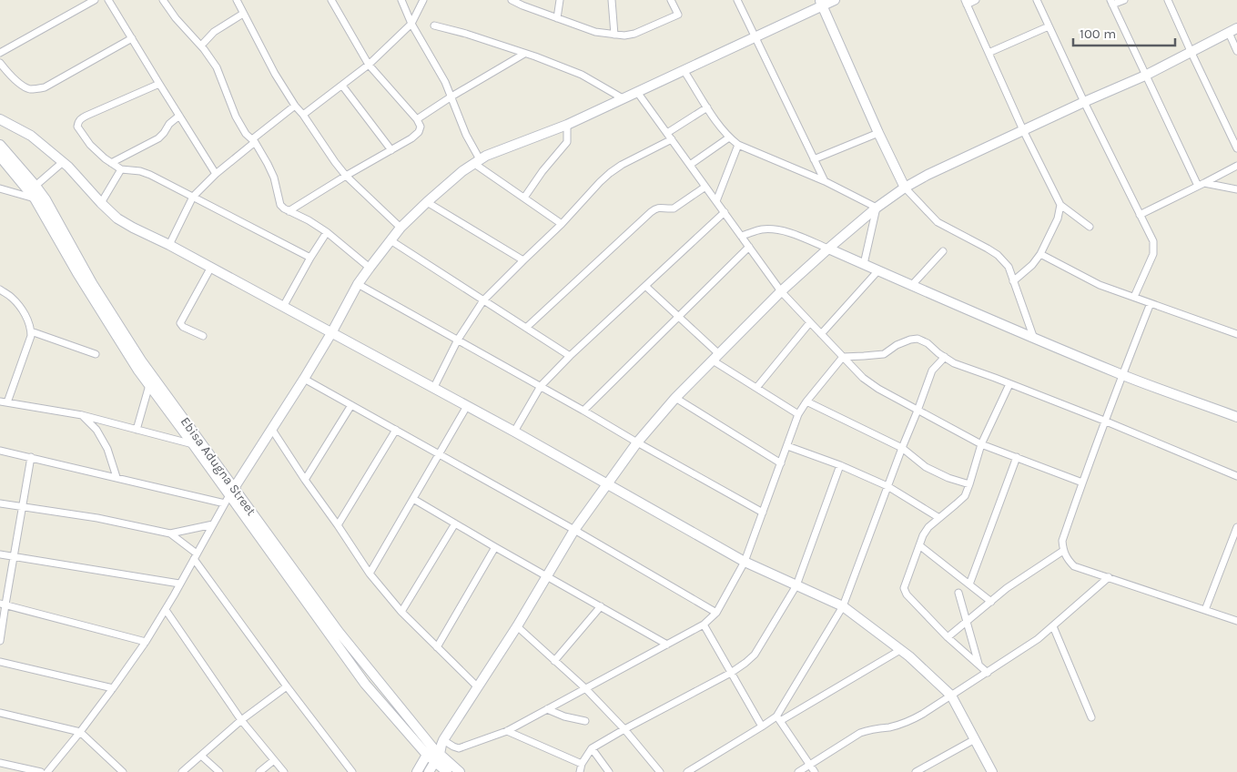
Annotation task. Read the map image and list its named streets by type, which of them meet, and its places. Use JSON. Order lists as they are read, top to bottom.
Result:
{
  "streets": {
    "street": ["Ebisa Adugna Street"]
  },
  "scale_bar": "100 m"
}
